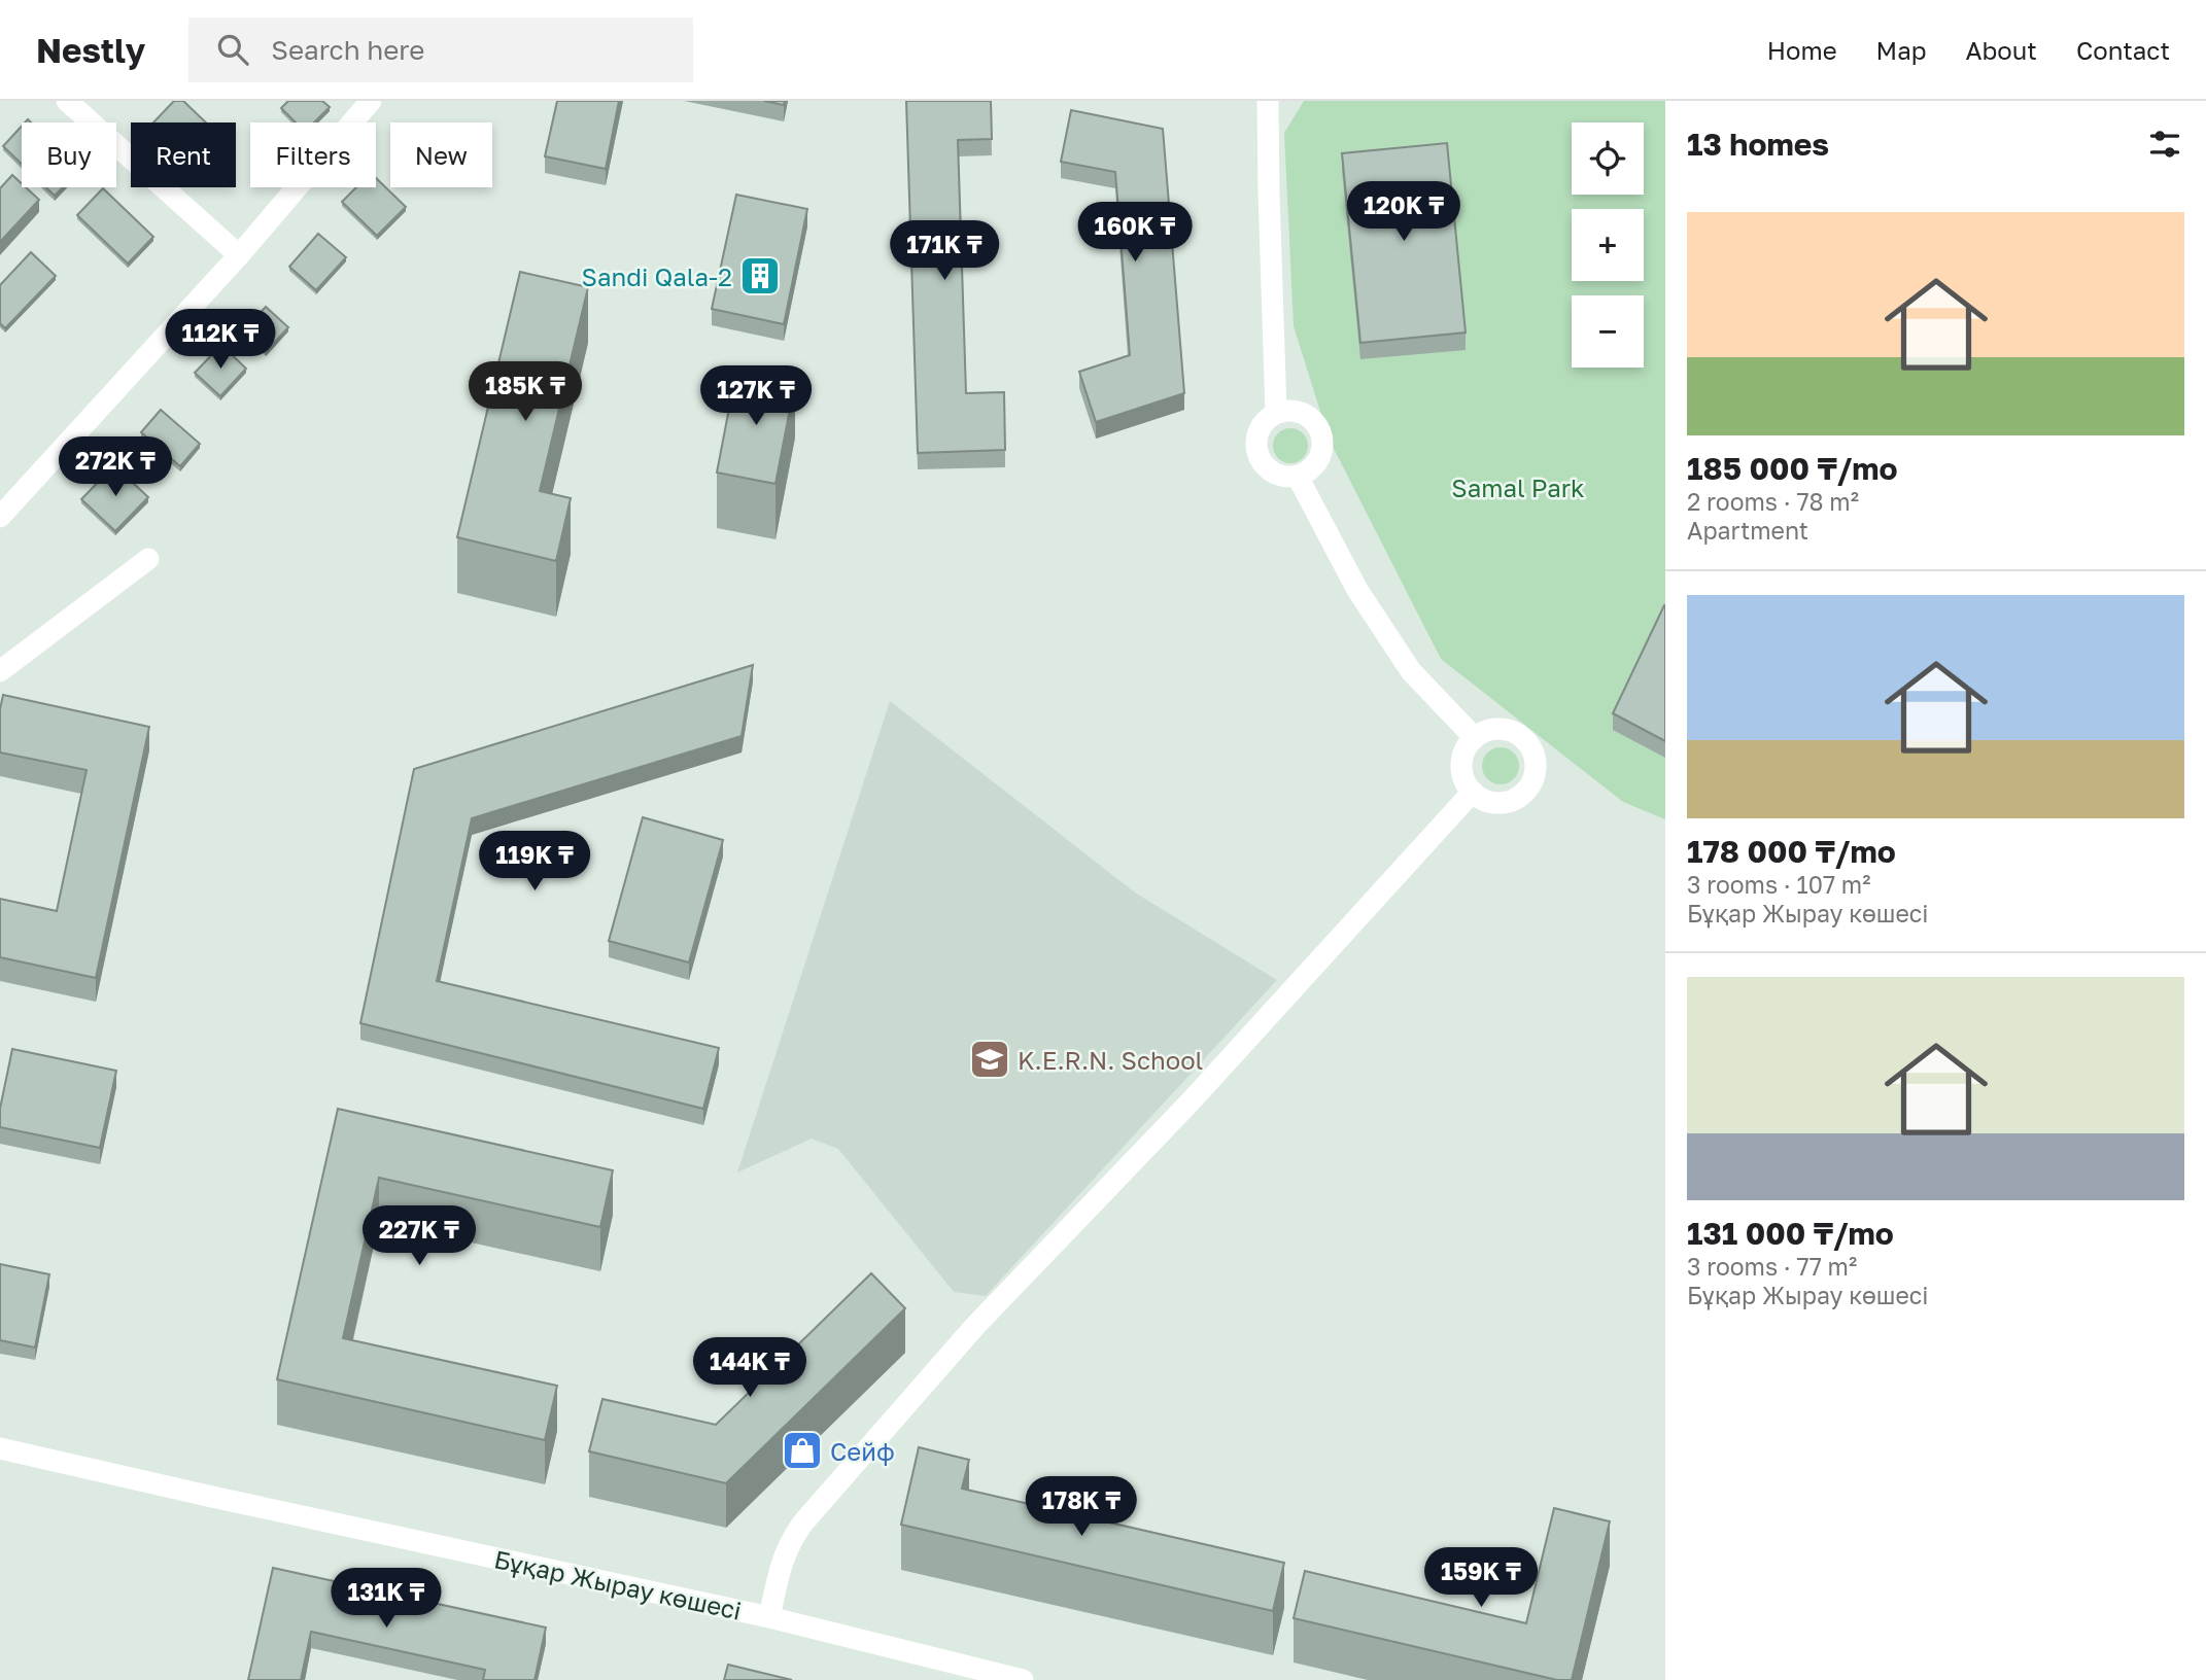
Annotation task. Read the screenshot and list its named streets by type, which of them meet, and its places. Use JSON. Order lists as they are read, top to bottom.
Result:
{
  "streets": {
    "street": ["Бұқар Жырау көшесі"]
  },
  "parks": ["Samal Park"],
  "places": {
    "building": ["Sandi Qala-2"],
    "school or university": ["K.E.R.N. School"],
    "shop": ["Сейф"]
  },
  "page": {
    "header": "Nestly",
    "search": "Search here",
    "nav": [
      "Home",
      "Map",
      "About",
      "Contact"
    ],
    "heading": "13 homes",
    "map_buttons": ["+", "−"],
    "chip": [
      "Buy",
      "Rent",
      "Filters",
      "New"
    ],
    "price": [
      "120K ₸",
      "160K ₸",
      "171K ₸",
      "112K ₸",
      "185K ₸",
      "127K ₸",
      "272K ₸",
      "119K ₸",
      "227K ₸",
      "144K ₸",
      "178K ₸",
      "159K ₸",
      "131K ₸"
    ],
    "list": [
      {
        "name": "185 000 ₸/mo",
        "note": "2 rooms · 78 m² · Apartment"
      },
      {
        "name": "178 000 ₸/mo",
        "note": "3 rooms · 107 m² · Бұқар Жырау көшесі"
      },
      {
        "name": "131 000 ₸/mo",
        "note": "3 rooms · 77 m² · Бұқар Жырау көшесі"
      }
    ]
  }
}
